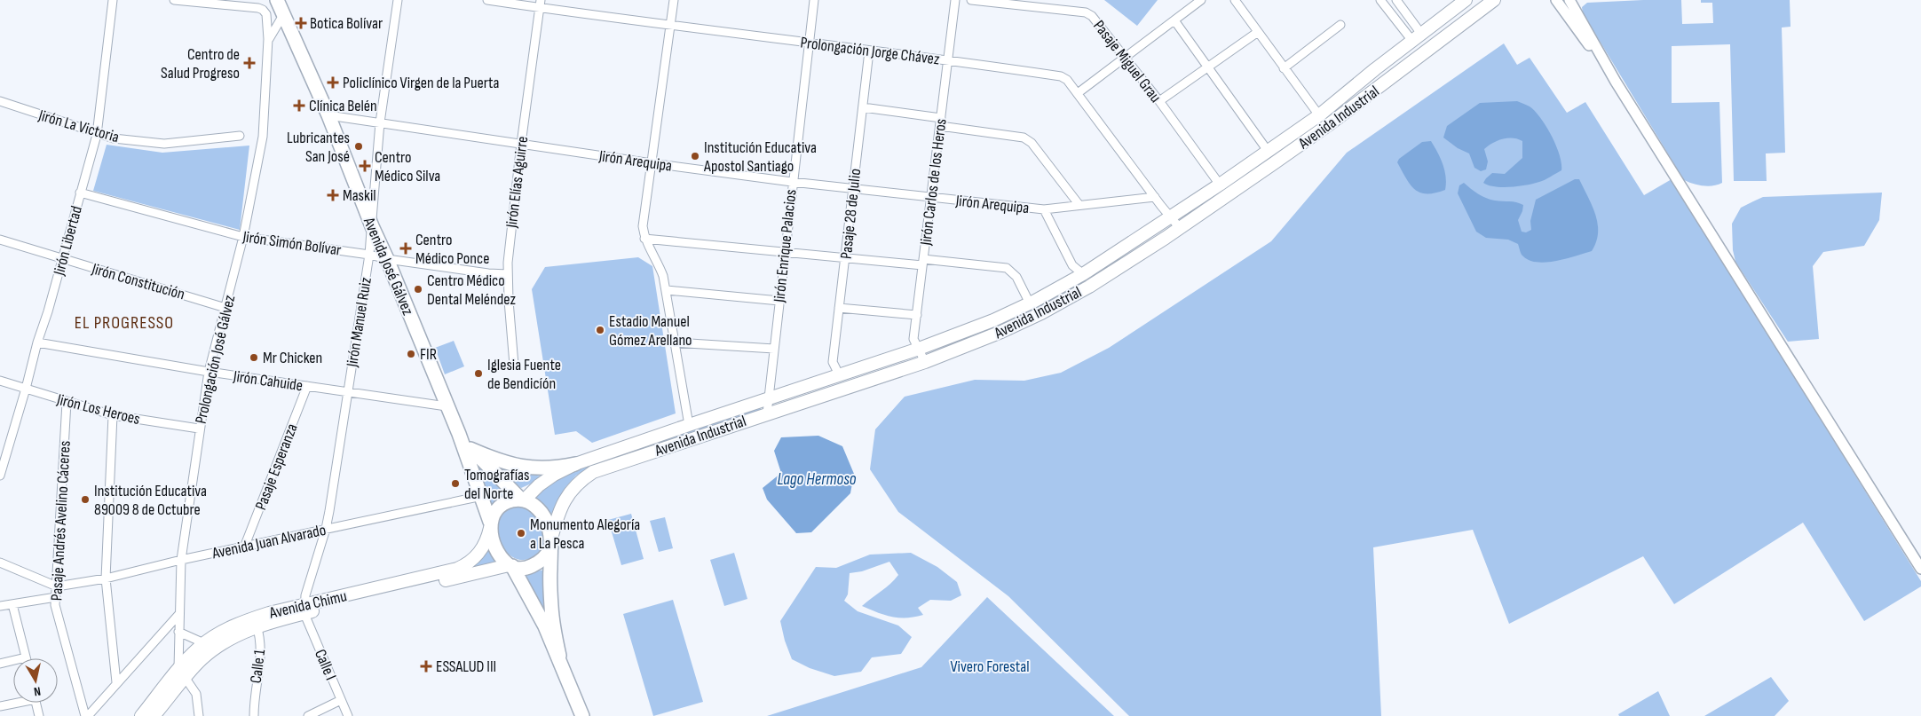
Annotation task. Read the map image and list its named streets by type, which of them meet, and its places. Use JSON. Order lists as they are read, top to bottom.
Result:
{
  "streets": {
    "highway": ["Avenida José Gálvez"],
    "main road": ["Avenida Industrial", "Avenida Chimu"],
    "street": [
      "Prolongación Jorge Chávez",
      "Pasaje Miguel Grau",
      "Jirón La Victoria",
      "Jirón Arequipa",
      "Jirón Elías Aguirre",
      "Jirón Carlos de los Heros",
      "Pasaje 28 de Julio",
      "Jirón Libertad",
      "Jirón Simón Bolívar",
      "Jirón Enrique Palacios",
      "Jirón Constitución",
      "Jirón Manuel Ruiz",
      "Prolongación José Gálvez",
      "Jirón Cahuide",
      "Jirón Los Heroes",
      "Pasaje Esperanza",
      "Pasaje Andrés Avelino Cáceres",
      "Avenida Juan Alvarado",
      "Calle I",
      "Calle 1"
    ]
  },
  "crossings": [
    ["Prolongación Jorge Chávez", "Avenida Industrial"],
    ["Prolongación Jorge Chávez", "Jirón Arequipa"],
    ["Prolongación Jorge Chávez", "Jirón Elías Aguirre"],
    ["Prolongación Jorge Chávez", "Jirón Carlos de los Heros"],
    ["Prolongación Jorge Chávez", "Pasaje 28 de Julio"],
    ["Prolongación Jorge Chávez", "Jirón Enrique Palacios"],
    ["Pasaje Miguel Grau", "Avenida Industrial"],
    ["Avenida Industrial", "Jirón Carlos de los Heros"],
    ["Avenida Industrial", "Pasaje 28 de Julio"],
    ["Avenida Industrial", "Jirón Enrique Palacios"],
    ["Avenida Industrial", "Avenida José Gálvez"],
    ["Avenida Industrial", "Avenida Chimu"],
    ["Jirón La Victoria", "Jirón Libertad"],
    ["Jirón Arequipa", "Jirón Elías Aguirre"],
    ["Jirón Arequipa", "Jirón Carlos de los Heros"],
    ["Jirón Arequipa", "Pasaje 28 de Julio"],
    ["Jirón Arequipa", "Jirón Enrique Palacios"],
    ["Jirón Arequipa", "Avenida José Gálvez"],
    ["Jirón Arequipa", "Jirón Manuel Ruiz"],
    ["Jirón Elías Aguirre", "Jirón Simón Bolívar"],
    ["Jirón Libertad", "Jirón Simón Bolívar"],
    ["Jirón Libertad", "Jirón Constitución"],
    ["Jirón Libertad", "Jirón Cahuide"],
    ["Jirón Libertad", "Jirón Los Heroes"],
    ["Jirón Simón Bolívar", "Avenida José Gálvez"],
    ["Jirón Simón Bolívar", "Jirón Manuel Ruiz"],
    ["Jirón Simón Bolívar", "Prolongación José Gálvez"],
    ["Avenida José Gálvez", "Jirón Manuel Ruiz"],
    ["Avenida José Gálvez", "Prolongación José Gálvez"],
    ["Avenida José Gálvez", "Jirón Cahuide"],
    ["Avenida José Gálvez", "Avenida Juan Alvarado"],
    ["Avenida José Gálvez", "Avenida Chimu"],
    ["Jirón Constitución", "Prolongación José Gálvez"],
    ["Jirón Manuel Ruiz", "Jirón Cahuide"],
    ["Jirón Manuel Ruiz", "Avenida Juan Alvarado"],
    ["Jirón Manuel Ruiz", "Avenida Chimu"],
    ["Jirón Manuel Ruiz", "Calle I"],
    ["Prolongación José Gálvez", "Jirón Cahuide"],
    ["Prolongación José Gálvez", "Jirón Los Heroes"],
    ["Prolongación José Gálvez", "Avenida Juan Alvarado"],
    ["Prolongación José Gálvez", "Avenida Chimu"],
    ["Jirón Cahuide", "Pasaje Esperanza"],
    ["Jirón Los Heroes", "Pasaje Andrés Avelino Cáceres"],
    ["Pasaje Esperanza", "Avenida Juan Alvarado"],
    ["Pasaje Andrés Avelino Cáceres", "Avenida Juan Alvarado"],
    ["Avenida Chimu", "Calle I"],
    ["Avenida Chimu", "Calle 1"]
  ],
  "districts": ["EL PROGRESSO"],
  "water": ["Lago Hermoso"],
  "parks": ["Vivero Forestal"],
  "places": {
    "health": [
      "Botica Bolívar",
      "Centro de Salud Progreso",
      "Policlínico Virgen de la Puerta",
      "Clínica Belén",
      "Centro Médico Silva",
      "Maskil",
      "Centro Médico Ponce",
      "ESSALUD III"
    ],
    "other": [
      "Lubricantes San José",
      "Institución Educativa Apostol Santiago",
      "Centro Médico Dental Meléndez",
      "Estadio Manuel Gómez Arellano",
      "FIR",
      "Mr Chicken",
      "Iglesia Fuente de Bendicíón",
      "Tomografías del Norte",
      "Institución Educativa 89009 8 de Octubre",
      "Monumento Alegoría a La Pesca"
    ]
  },
  "north": "bottom"
}
